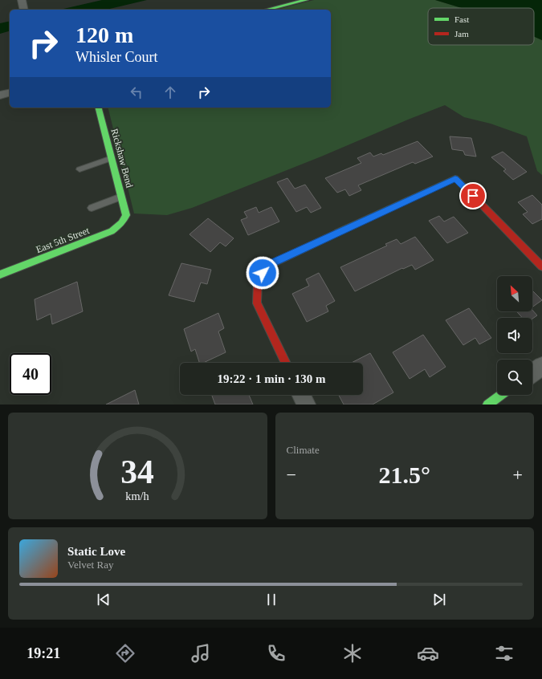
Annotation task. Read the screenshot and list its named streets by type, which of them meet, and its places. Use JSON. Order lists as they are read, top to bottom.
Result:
{
  "streets": {
    "street": ["Rickshaw Bend", "East 5th Street"]
  },
  "crossings": [
    ["Rickshaw Bend", "East 5th Street"]
  ],
  "legend": ["Fast", "Jam"],
  "north": "top left",
  "page": {
    "turn": ["120 m", "Whisler Court"],
    "limit": "40",
    "trip": "19:22 · 1 min · 130 m",
    "tile": "Climate",
    "heat": ["−", "21.5°", "+"],
    "song": ["Static Love", "Velvet Ray"],
    "tabs": "19:21",
    "gauge": ["34", "km/h"]
  }
}
